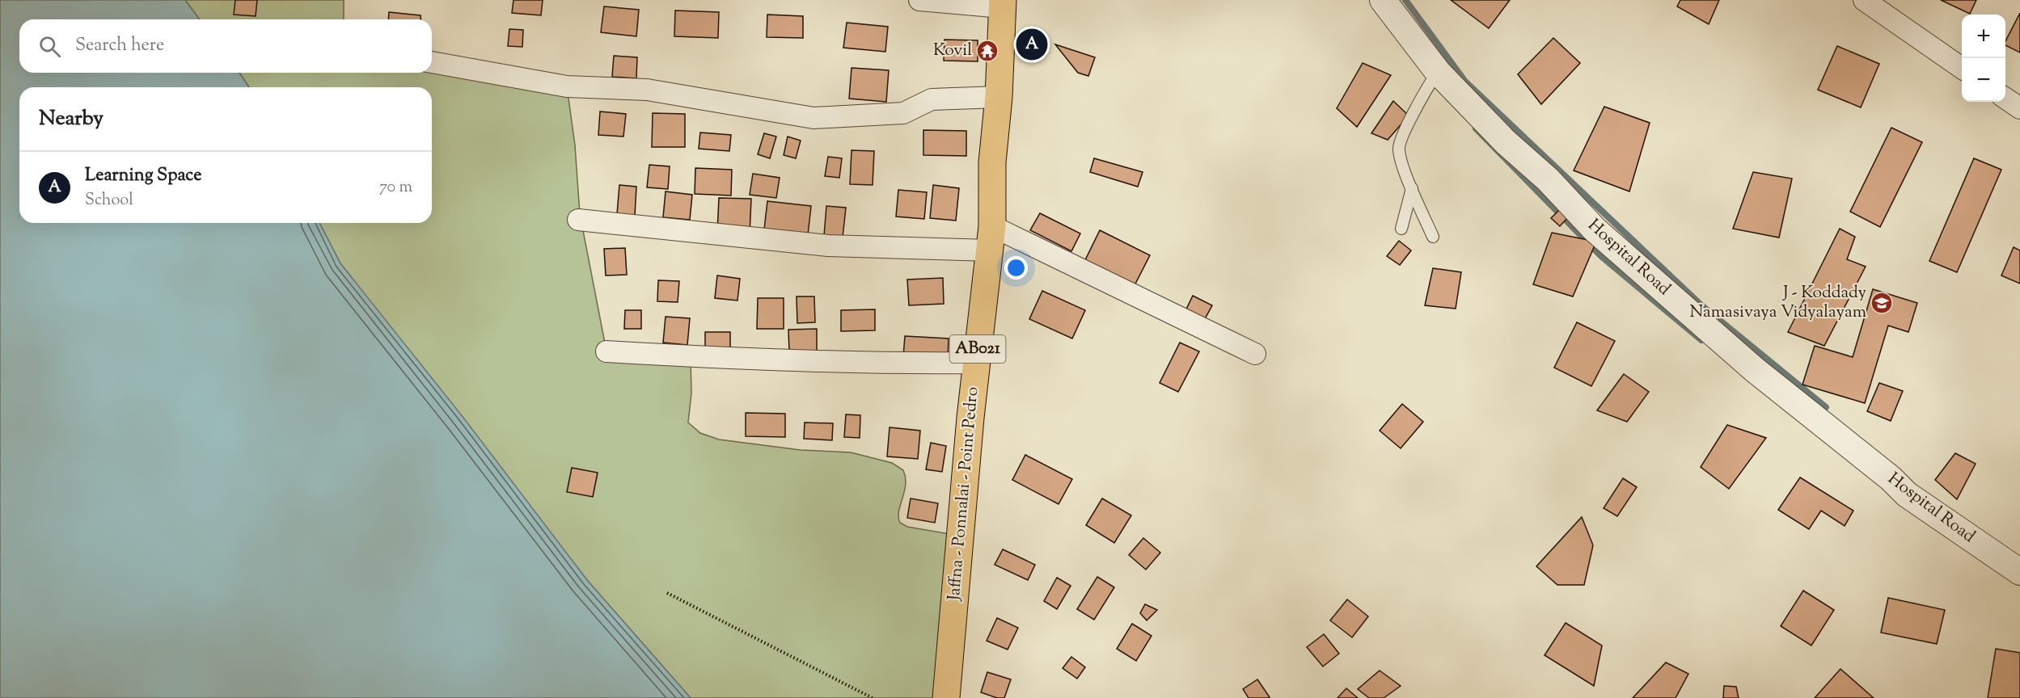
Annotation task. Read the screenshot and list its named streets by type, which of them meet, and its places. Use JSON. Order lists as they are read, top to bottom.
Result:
{
  "streets": {
    "main road": ["AB021", "Jaffna - Ponnalai - Point Pedro"],
    "street": ["Hospital Road"]
  },
  "places": {
    "temple": ["Kovil"],
    "school or university": ["J - Koddady Namasivaya Vidyalayam"]
  },
  "page": {
    "map_buttons": ["+", "−"],
    "search": "Search here",
    "pins": "A",
    "heading": "Nearby",
    "list": [
      {
        "mark": "A",
        "name": "Learning Space",
        "note": "School",
        "value": "70 m"
      }
    ]
  }
}
